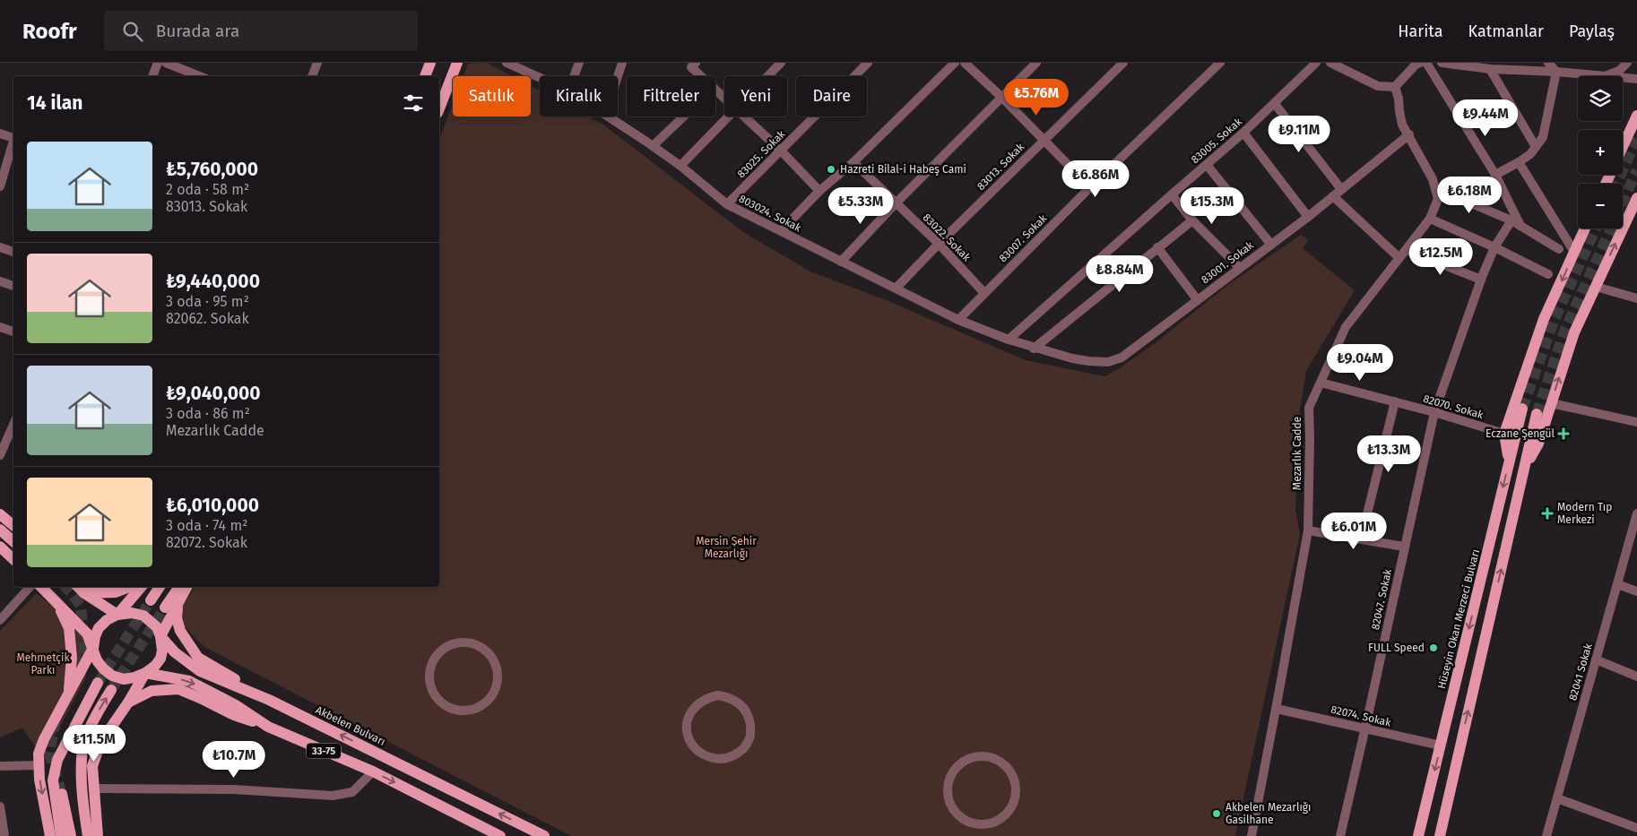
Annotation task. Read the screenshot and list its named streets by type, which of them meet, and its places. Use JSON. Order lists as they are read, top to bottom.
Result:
{
  "streets": {
    "main road": ["Hüseyin Okan Merzeci Bulvarı", "Akbelen Bulvarı", "33-75"],
    "street": [
      "83005. Sokak",
      "83025. Sokak",
      "83013. Sokak",
      "803024. Sokak",
      "83022. Sokak",
      "83007. Sokak",
      "83001. Sokak",
      "82070. Sokak",
      "Mezarlık Cadde",
      "82047. Sokak",
      "82041 Sokak",
      "82074. Sokak"
    ]
  },
  "crossings": [
    ["83005. Sokak", "803024. Sokak"],
    ["83025. Sokak", "803024. Sokak"],
    ["83013. Sokak", "803024. Sokak"],
    ["83013. Sokak", "83022. Sokak"],
    ["803024. Sokak", "83007. Sokak"],
    ["803024. Sokak", "83001. Sokak"],
    ["83022. Sokak", "83007. Sokak"],
    ["83001. Sokak", "Mezarlık Cadde"],
    ["82070. Sokak", "Mezarlık Cadde"],
    ["82070. Sokak", "82047. Sokak"],
    ["Mezarlık Cadde", "82074. Sokak"],
    ["82047. Sokak", "82074. Sokak"],
    ["Hüseyin Okan Merzeci Bulvarı", "82074. Sokak"],
    ["Akbelen Bulvarı", "33-75"]
  ],
  "parks": ["Mersin Şehir Mezarlığı", "Mehmetçik Parkı"],
  "places": {
    "other": ["Hazreti Bilal-i Habeş Cami", "FULL Speed", "Akbelen Mezarlığı Gasilhane"],
    "health": ["Eczane Şengül", "Modern Tıp Merkezi"]
  },
  "page": {
    "header": "Roofr",
    "search": "Burada ara",
    "nav": ["Harita", "Katmanlar", "Paylaş"],
    "map_buttons": ["+", "−"],
    "chip": [
      "Satılık",
      "Kiralık",
      "Filtreler",
      "Yeni",
      "Daire"
    ],
    "heading": "14 ilan",
    "price": [
      "₺5.76M",
      "₺9.44M",
      "₺9.11M",
      "₺6.86M",
      "₺6.18M",
      "₺5.33M",
      "₺15.3M",
      "₺12.5M",
      "₺8.84M",
      "₺9.04M",
      "₺13.3M",
      "₺6.01M",
      "₺11.5M",
      "₺10.7M"
    ],
    "list": [
      {
        "name": "₺5,760,000",
        "note": "2 oda · 58 m² · 83013. Sokak"
      },
      {
        "name": "₺9,440,000",
        "note": "3 oda · 95 m² · 82062. Sokak"
      },
      {
        "name": "₺9,040,000",
        "note": "3 oda · 86 m² · Mezarlık Cadde"
      },
      {
        "name": "₺6,010,000",
        "note": "3 oda · 74 m² · 82072. Sokak"
      }
    ]
  }
}
